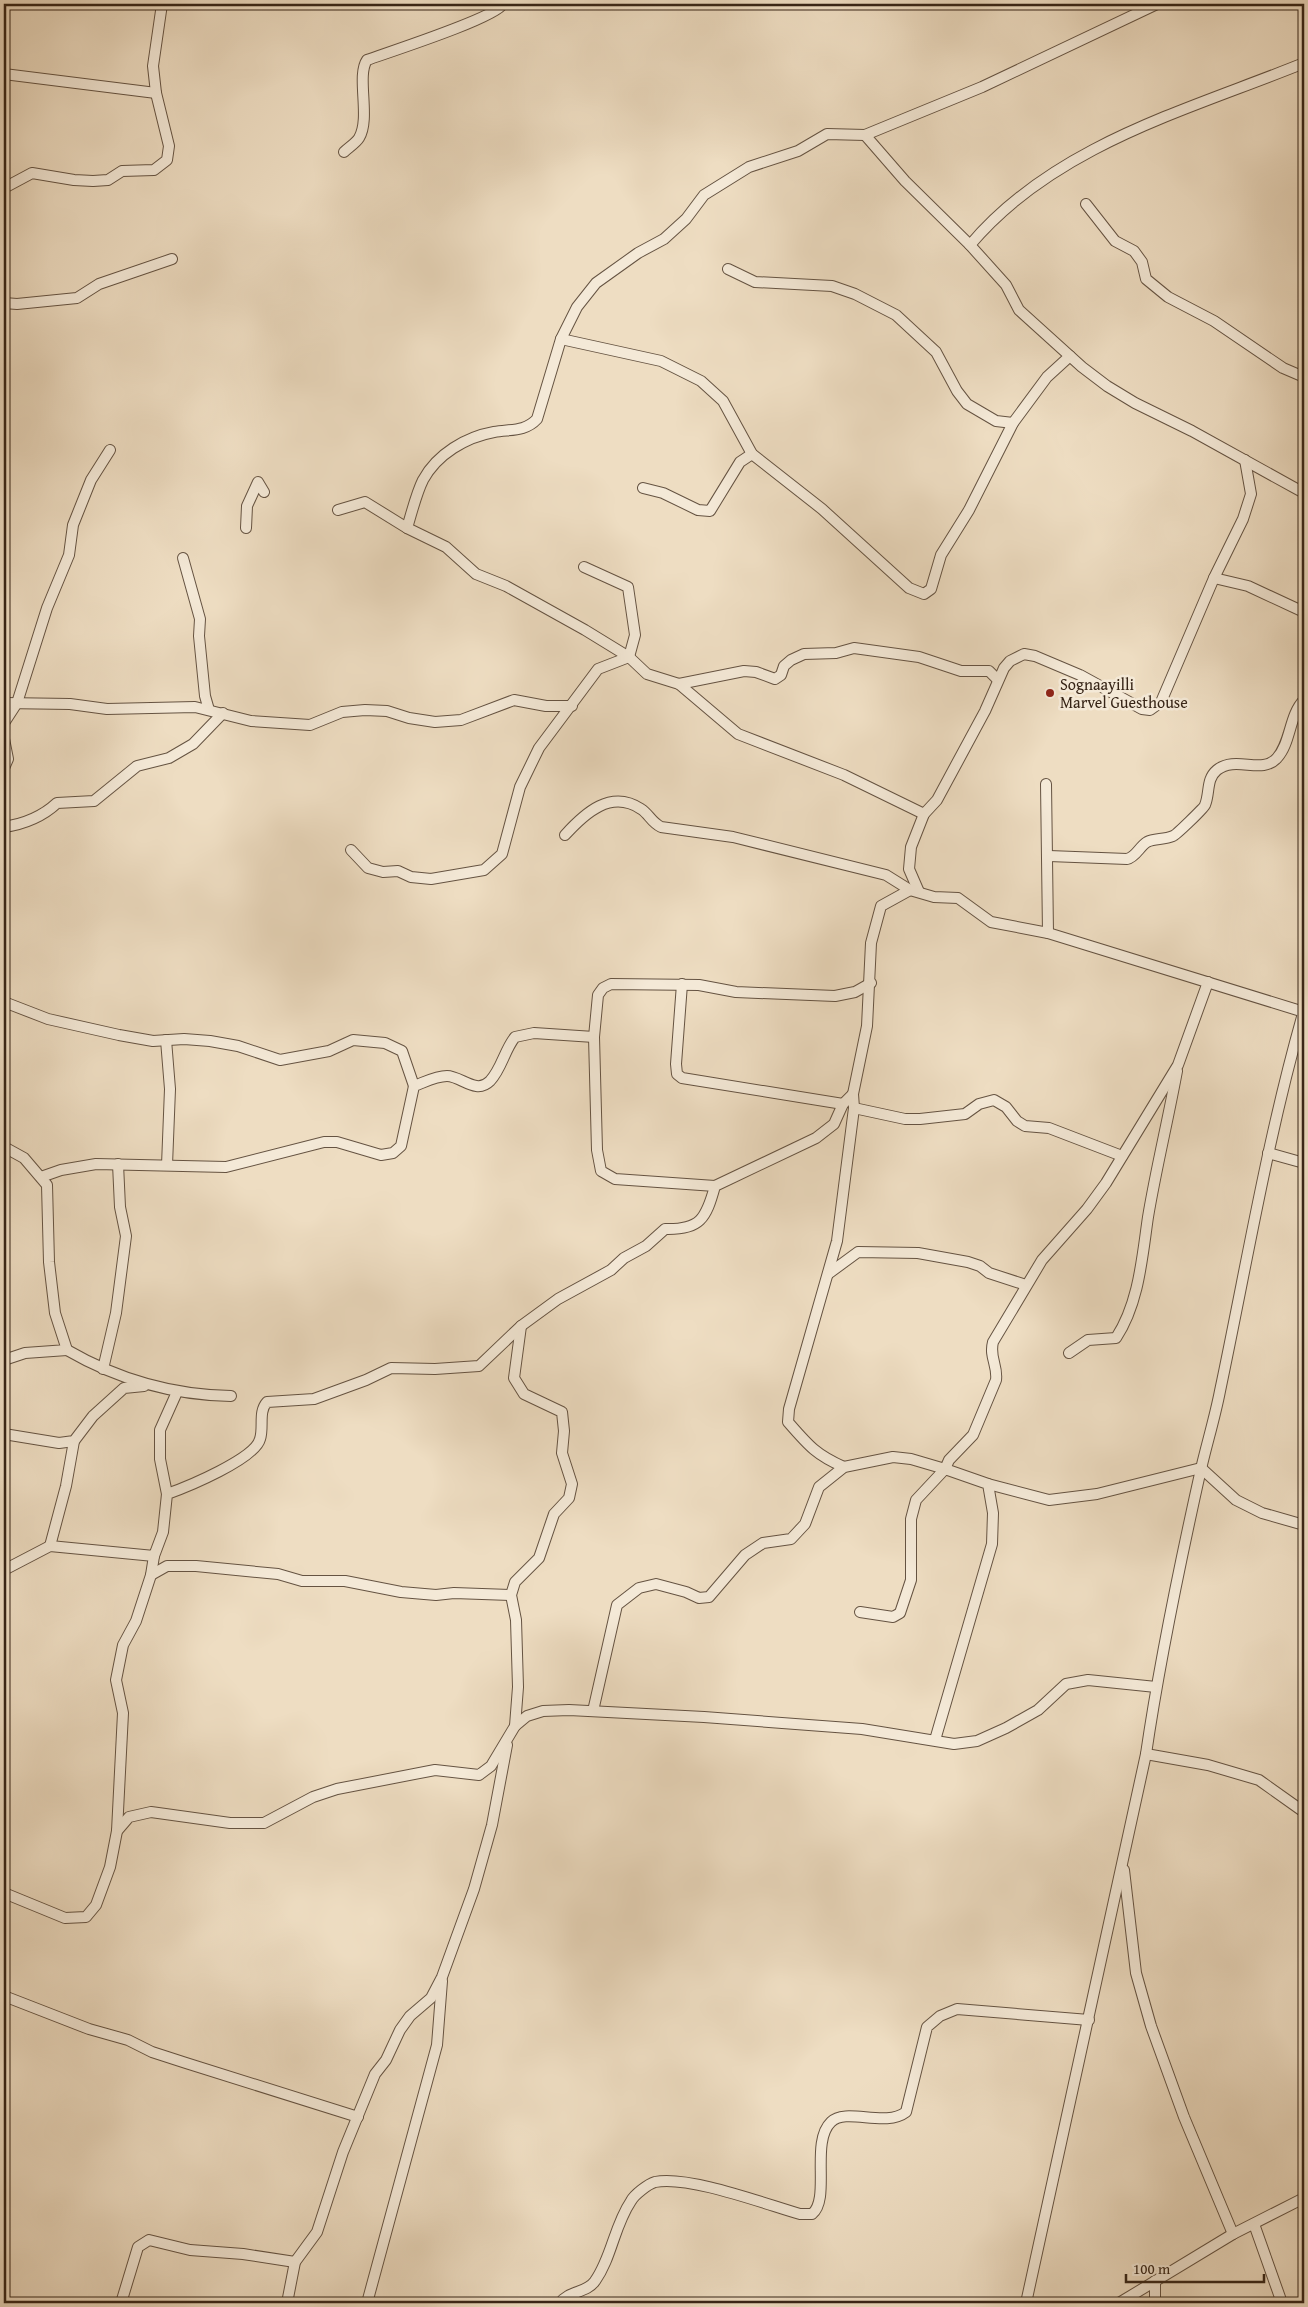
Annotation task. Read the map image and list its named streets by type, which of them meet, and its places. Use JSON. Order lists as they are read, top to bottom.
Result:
{
  "places": ["Sognaayilli Marvel Guesthouse"],
  "scale_bar": "100 m"
}
